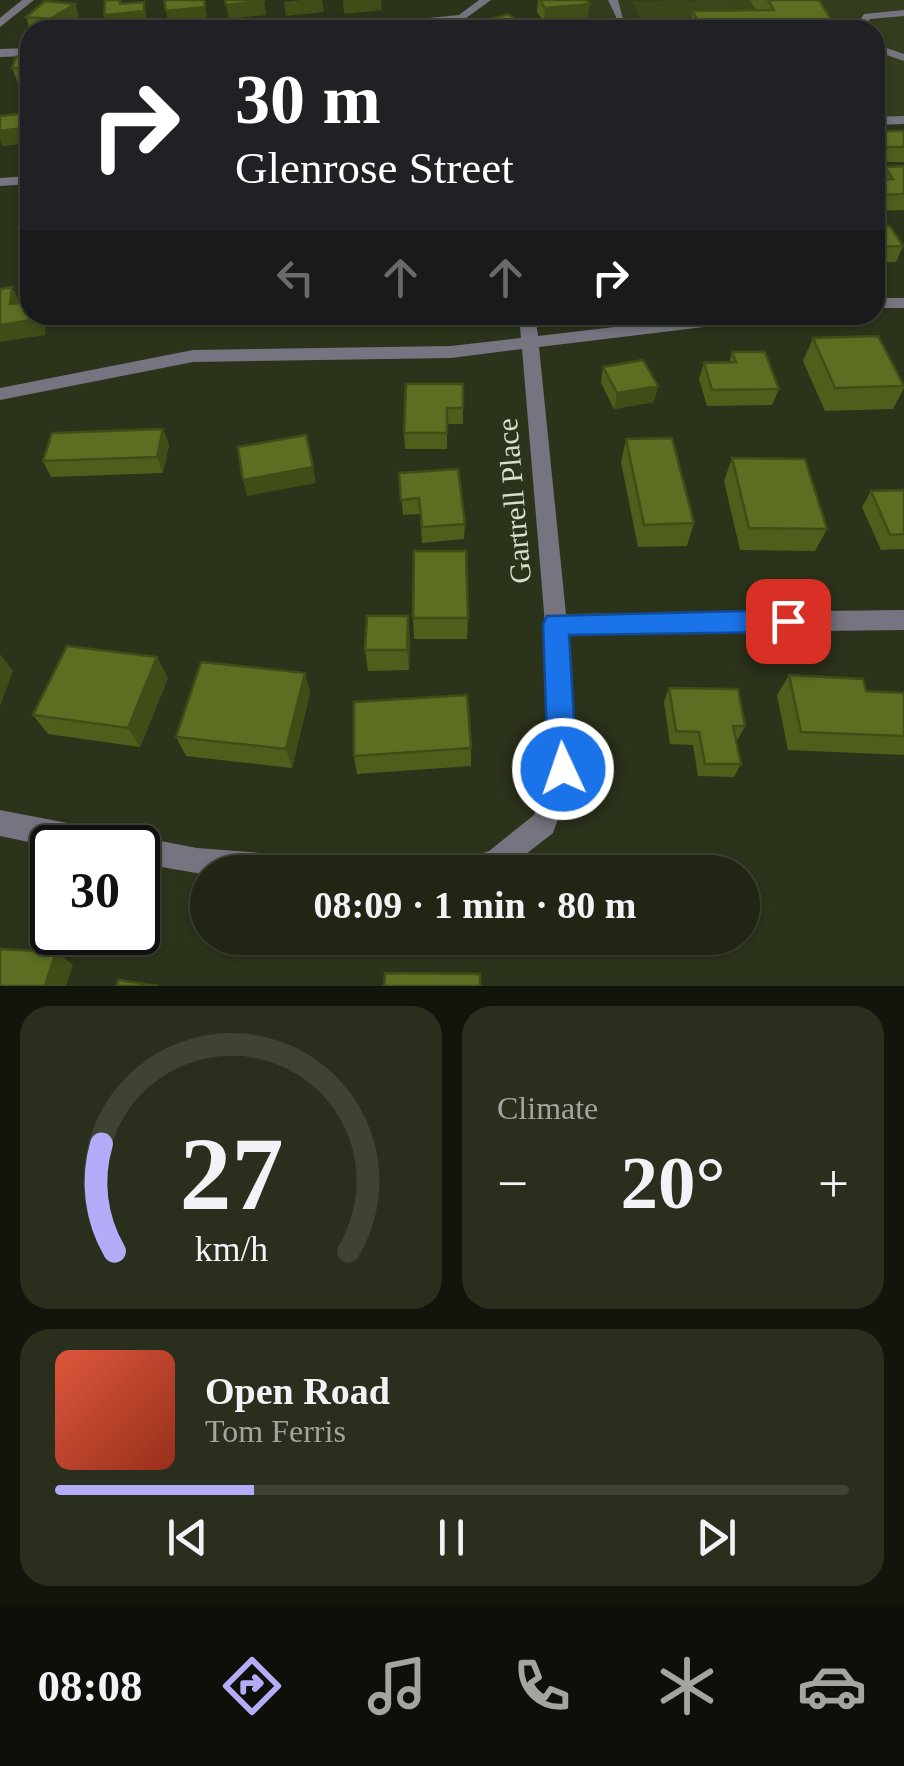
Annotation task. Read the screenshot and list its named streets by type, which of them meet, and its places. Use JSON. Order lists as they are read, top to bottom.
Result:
{
  "streets": {
    "street": ["Gartrell Place"]
  },
  "page": {
    "turn": ["30 m", "Glenrose Street"],
    "limit": "30",
    "trip": "08:09 · 1 min · 80 m",
    "tile": "Climate",
    "heat": ["−", "20°", "+"],
    "song": ["Open Road", "Tom Ferris"],
    "tabs": "08:08",
    "gauge": ["27", "km/h"]
  }
}
